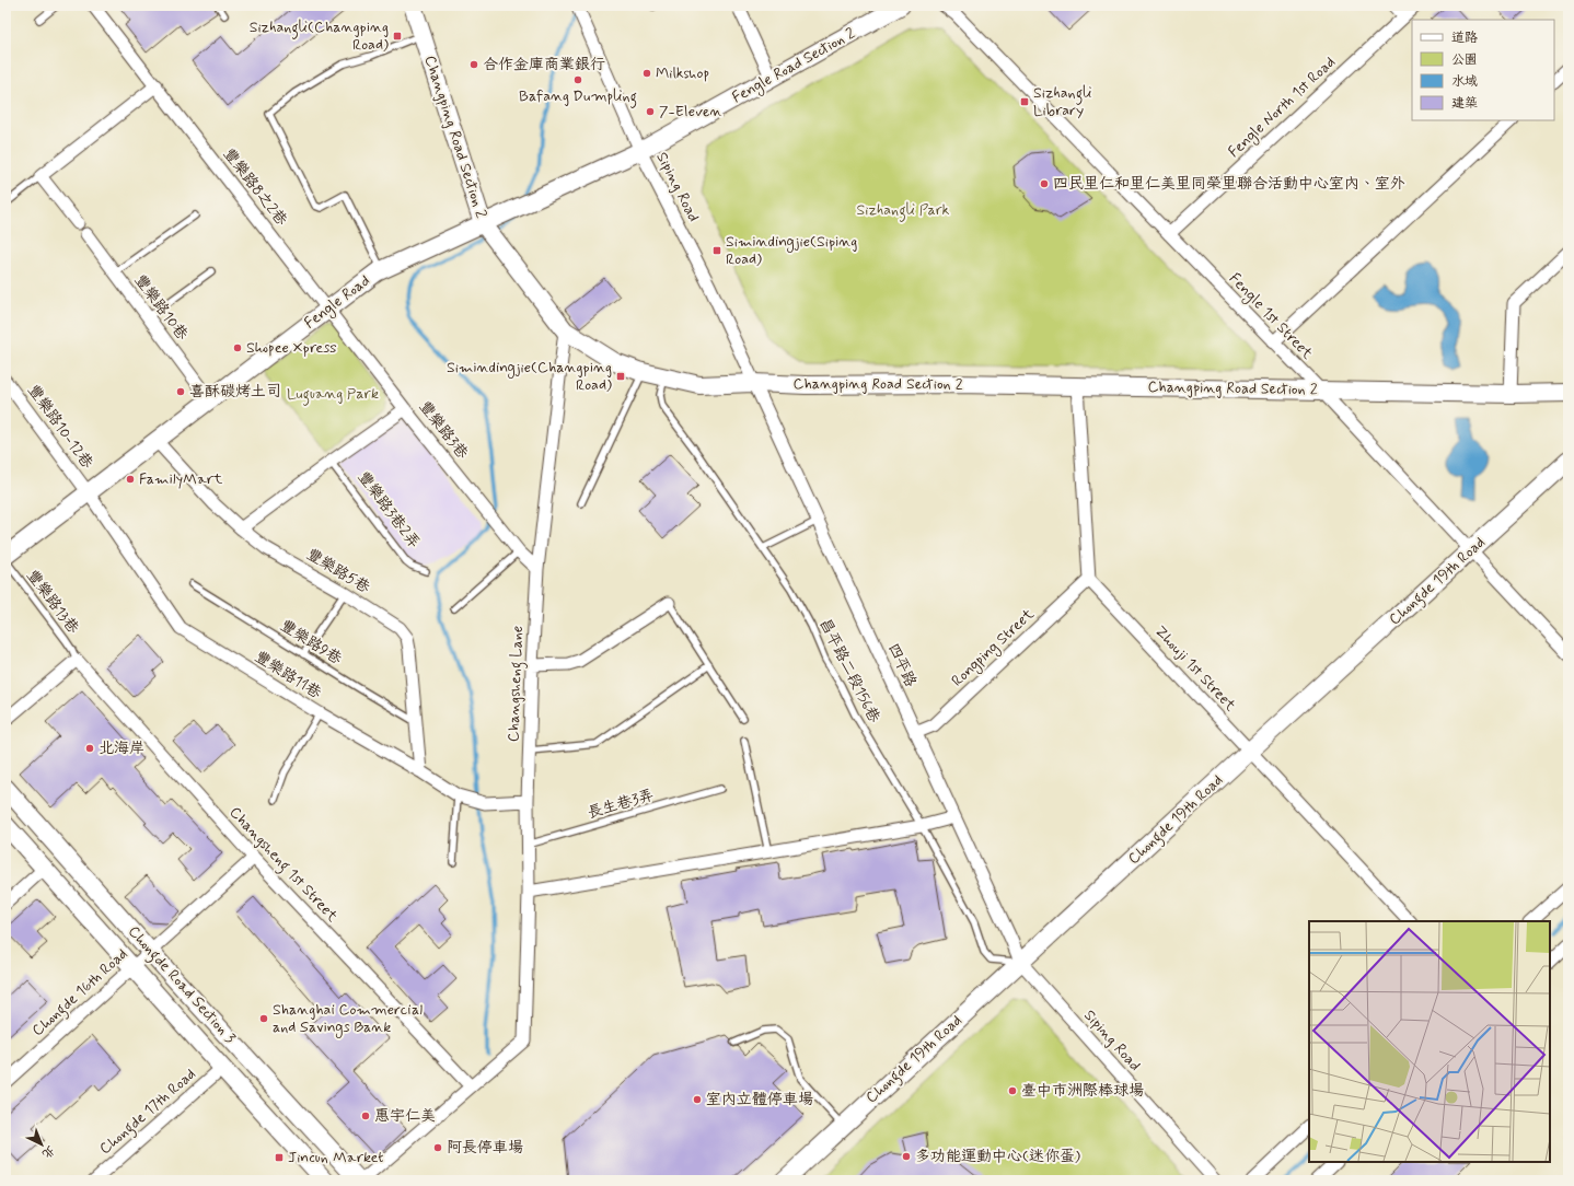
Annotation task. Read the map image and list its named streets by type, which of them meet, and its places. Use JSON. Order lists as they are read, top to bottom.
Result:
{
  "streets": {
    "street": [
      "Fengle Road Section 2",
      "Fengle North 1st Road",
      "Changping Road Section 2",
      "豐樂路8之2巷",
      "Siping Road",
      "Fengle Road",
      "豐樂路10巷",
      "Fengle 1st Street",
      "豐樂路10-12巷",
      "豐樂路3巷",
      "豐樂路5巷",
      "Chongde 19th Road",
      "Rongping Street",
      "四平路",
      "Zhouji 1st Street",
      "豐樂路11巷",
      "Changsheng Lane",
      "Changsheng 1st Street",
      "Chongde Road Section 3",
      "Chongde 16th Road",
      "Chongde 17th Road"
    ],
    "lane": [
      "豐樂路3巷2弄",
      "豐樂路13巷",
      "豐樂路9巷",
      "昌平路二段156巷",
      "長生巷3弄"
    ]
  },
  "crossings": [
    ["Fengle Road Section 2", "Siping Road"],
    ["Fengle Road Section 2", "Fengle Road"],
    ["Fengle North 1st Road", "Fengle 1st Street"],
    ["Changping Road Section 2", "Siping Road"],
    ["Changping Road Section 2", "Fengle Road"],
    ["Changping Road Section 2", "Fengle 1st Street"],
    ["Changping Road Section 2", "四平路"],
    ["Changping Road Section 2", "昌平路二段156巷"],
    ["Changping Road Section 2", "Changsheng Lane"],
    ["豐樂路8之2巷", "Fengle Road"],
    ["豐樂路8之2巷", "豐樂路3巷"],
    ["Siping Road", "Fengle Road"],
    ["Siping Road", "Chongde 19th Road"],
    ["Siping Road", "四平路"],
    ["Siping Road", "昌平路二段156巷"],
    ["Fengle Road", "豐樂路10巷"],
    ["Fengle Road", "豐樂路10-12巷"],
    ["Fengle Road", "豐樂路3巷"],
    ["Fengle Road", "豐樂路5巷"],
    ["Fengle Road", "豐樂路11巷"],
    ["Fengle 1st Street", "Chongde 19th Road"],
    ["豐樂路10-12巷", "豐樂路11巷"],
    ["豐樂路3巷", "Changsheng Lane"],
    ["豐樂路5巷", "豐樂路9巷"],
    ["豐樂路5巷", "豐樂路11巷"],
    ["Chongde 19th Road", "四平路"],
    ["Chongde 19th Road", "Zhouji 1st Street"],
    ["Chongde 19th Road", "昌平路二段156巷"],
    ["豐樂路13巷", "Changsheng 1st Street"],
    ["Rongping Street", "四平路"],
    ["Rongping Street", "Zhouji 1st Street"],
    ["四平路", "昌平路二段156巷"],
    ["豐樂路11巷", "Changsheng Lane"],
    ["Changsheng Lane", "長生巷3弄"],
    ["Changsheng Lane", "Changsheng 1st Street"],
    ["Changsheng 1st Street", "Chongde 16th Road"],
    ["Chongde Road Section 3", "Chongde 16th Road"],
    ["Chongde Road Section 3", "Chongde 17th Road"]
  ],
  "parks": ["Sizhangli Park", "Luguang Park"],
  "places": {
    "transit": [
      "Sizhangli(Changping Road)",
      "Sizhangli Library",
      "Simindingjie(Siping Road)",
      "Simindingjie(Changping Road)",
      "Jincun Market"
    ],
    "other": [
      "合作金庫商業銀行",
      "Milkshop",
      "Bafang Dumpling",
      "7-Eleven",
      "四民里仁和里仁美里同榮里聯合活動中心室內、室外",
      "Shopee Xpress",
      "喜酥碳烤土司",
      "FamilyMart",
      "北海岸",
      "Shanghai Commercial and Savings Bank",
      "臺中市洲際棒球場",
      "室內立體停車場",
      "惠宇仁美",
      "阿長停車場",
      "多功能運動中心(迷你蛋)"
    ]
  },
  "legend": [
    "道路",
    "公園",
    "水域",
    "建築"
  ],
  "north": "bottom right"
}
